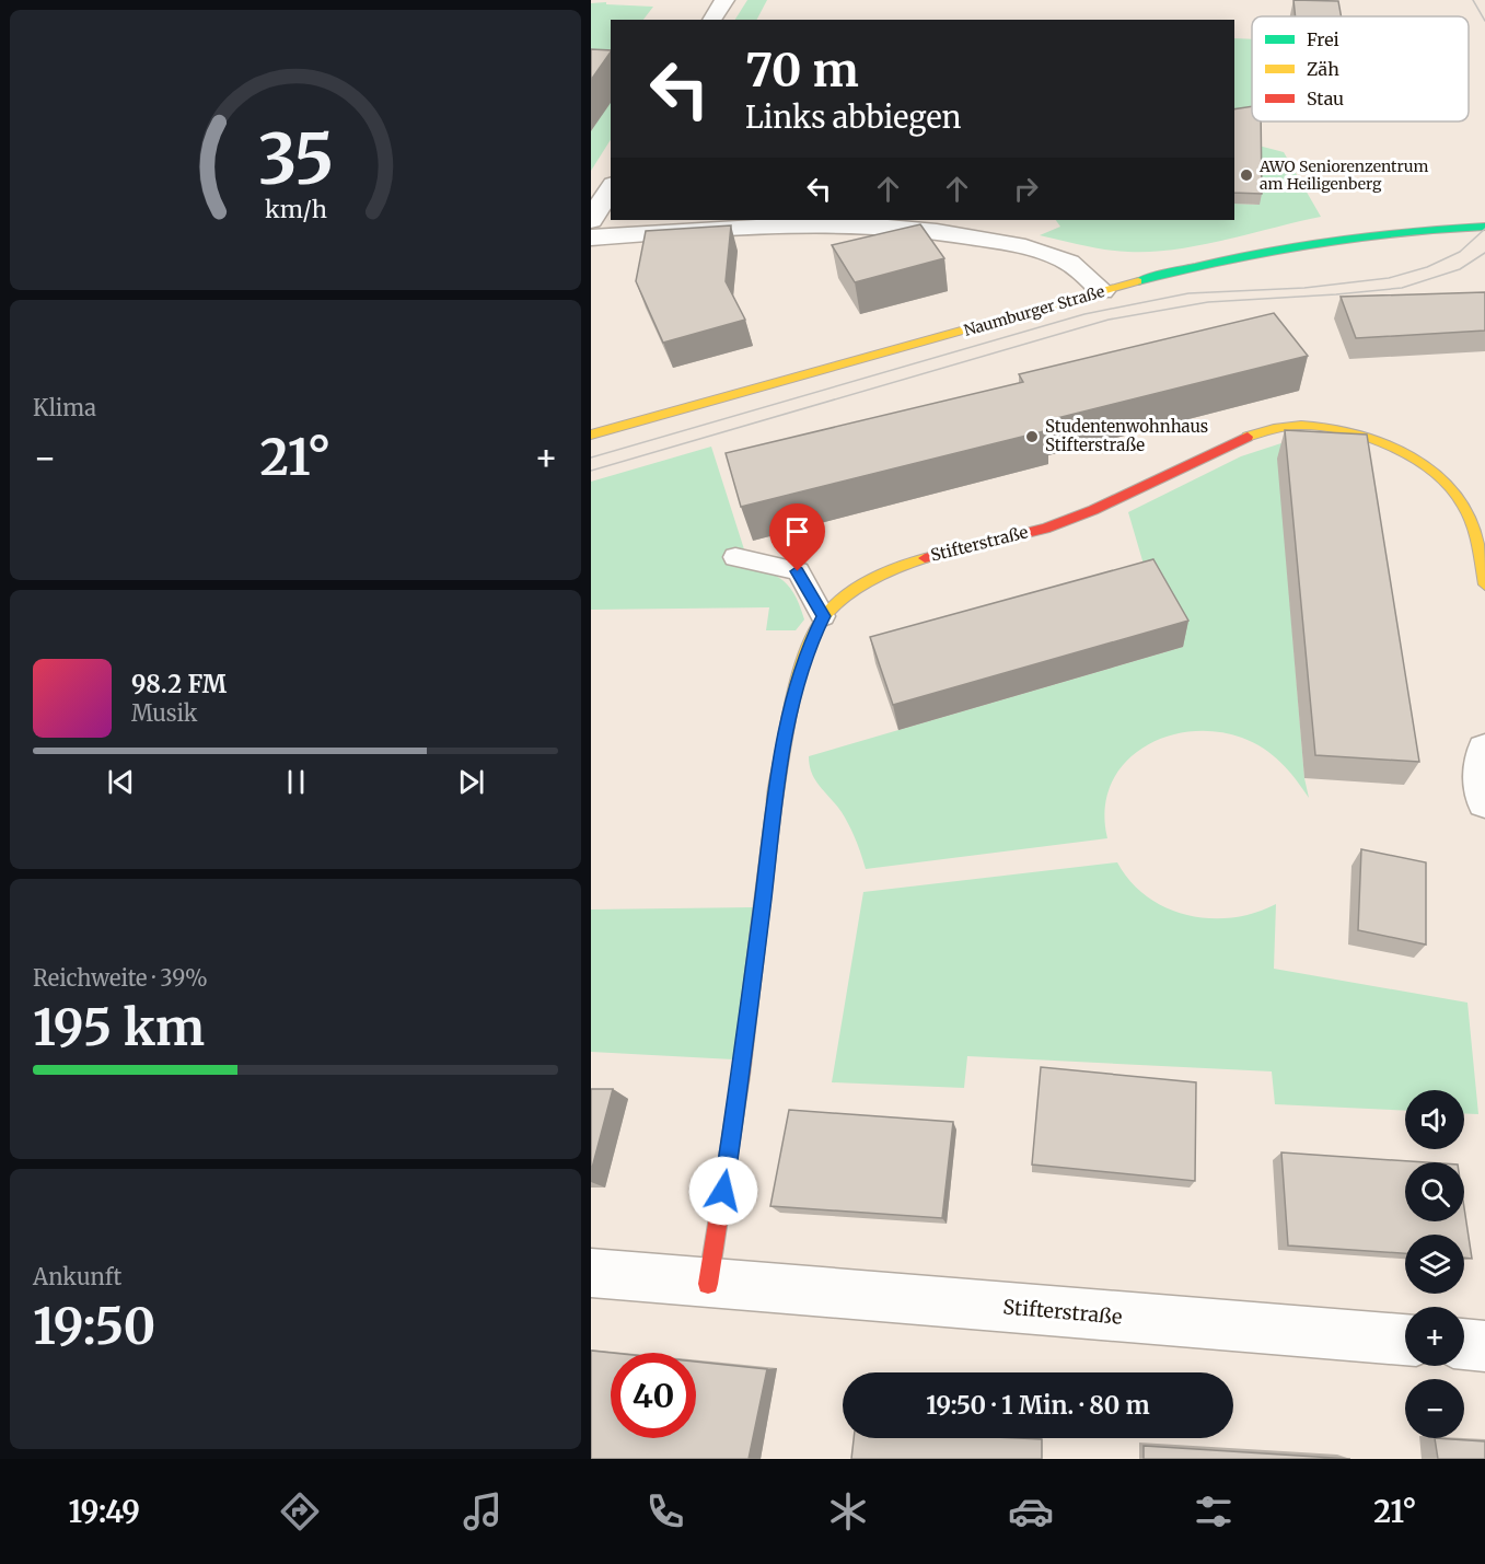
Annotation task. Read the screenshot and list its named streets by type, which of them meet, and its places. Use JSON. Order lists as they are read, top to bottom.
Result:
{
  "streets": {
    "street": ["Naumburger Straße", "Stifterstraße"]
  },
  "places": ["AWO Seniorenzentrum am Heiligenberg", "Studentenwohnhaus Stifterstraße"],
  "legend": ["Frei", "Zäh", "Stau"],
  "page": {
    "turn": ["70 m", "Links abbiegen"],
    "tile": [
      "Klima",
      ["Reichweite · 39%", "195 km"],
      ["Ankunft", "19:50"]
    ],
    "heat": ["−", "21°", "+"],
    "song": ["98.2 FM", "Musik"],
    "map_buttons": ["+", "−"],
    "limit": "40",
    "trip": "19:50 · 1 Min. · 80 m",
    "tabs": ["19:49", "21°"],
    "gauge": ["35", "km/h"]
  }
}
